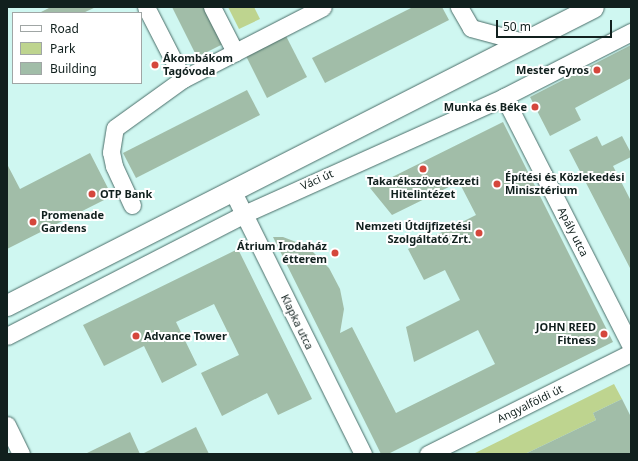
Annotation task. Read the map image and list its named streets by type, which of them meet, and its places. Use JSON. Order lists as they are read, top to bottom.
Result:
{
  "streets": {
    "street": [
      "Váci út",
      "Apály utca",
      "Klapka utca",
      "Angyalföldi út"
    ]
  },
  "crossings": [
    ["Váci út", "Apály utca"],
    ["Váci út", "Klapka utca"]
  ],
  "places": [
    "Ákombákom Tagóvoda",
    "Mester Gyros",
    "Munka és Béke",
    "Takarékszövetkezeti Hitelintézet",
    "Építési és Közlekedési Minisztérium",
    "OTP Bank",
    "Promenade Gardens",
    "Nemzeti Útdíjfizetési Szolgáltató Zrt.",
    "Átrium Irodaház étterem",
    "JOHN REED Fitness",
    "Advance Tower"
  ],
  "legend": ["Road", "Park", "Building"],
  "scale_bar": "50 m"
}
